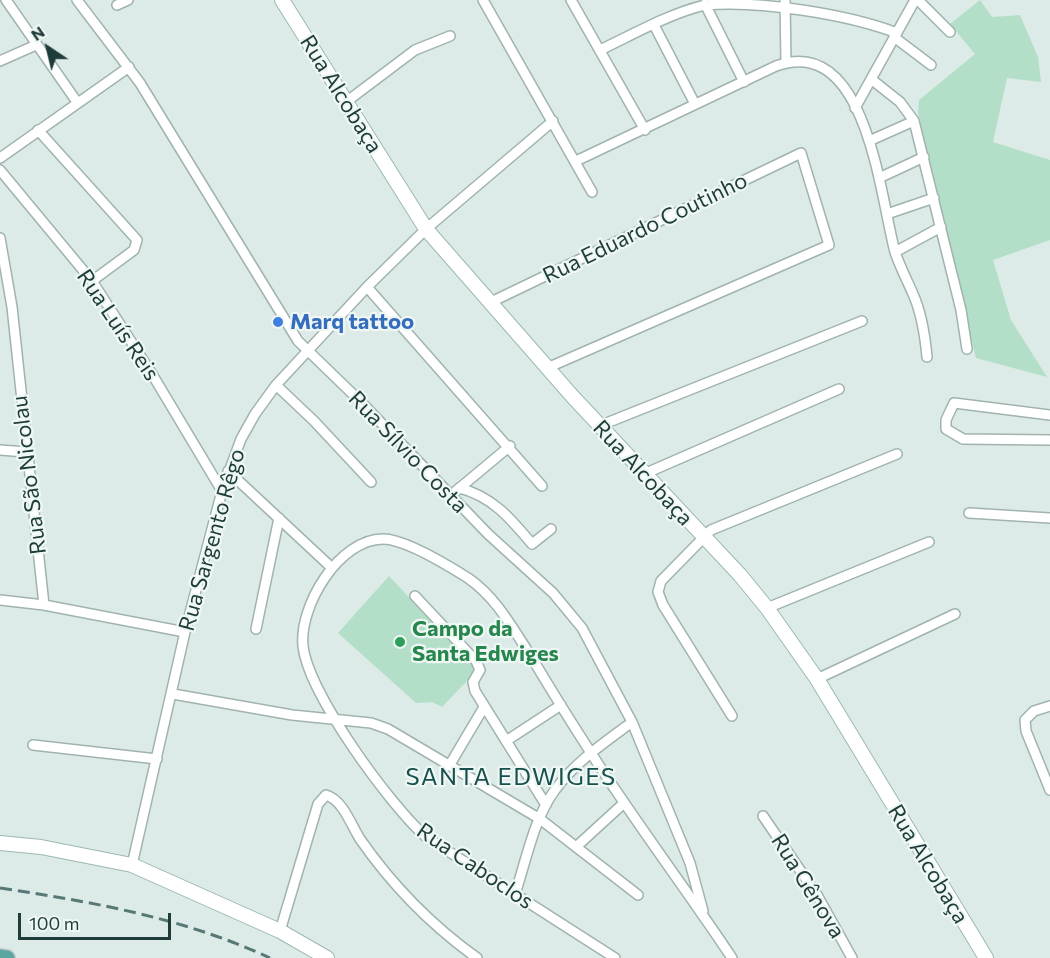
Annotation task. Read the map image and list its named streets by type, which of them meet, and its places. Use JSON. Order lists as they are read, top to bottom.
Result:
{
  "streets": {
    "main road": ["Rua Alcobaça"],
    "street": [
      "Rua Eduardo Coutinho",
      "Rua Luís Reis",
      "Rua Sílvio Costa",
      "Rua São Nicolau",
      "Rua Sargento Rêgo",
      "Rua Caboclos",
      "Rua Gênova"
    ]
  },
  "crossings": [
    ["Rua Alcobaça", "Rua Eduardo Coutinho"],
    ["Rua Alcobaça", "Rua Sargento Rêgo"],
    ["Rua Luís Reis", "Rua Sargento Rêgo"],
    ["Rua Sílvio Costa", "Rua Sargento Rêgo"]
  ],
  "districts": ["SANTA EDWIGES"],
  "places": ["Marq tattoo", "Campo da Santa Edwiges"],
  "scale_bar": "100 m",
  "north": "top left"
}
